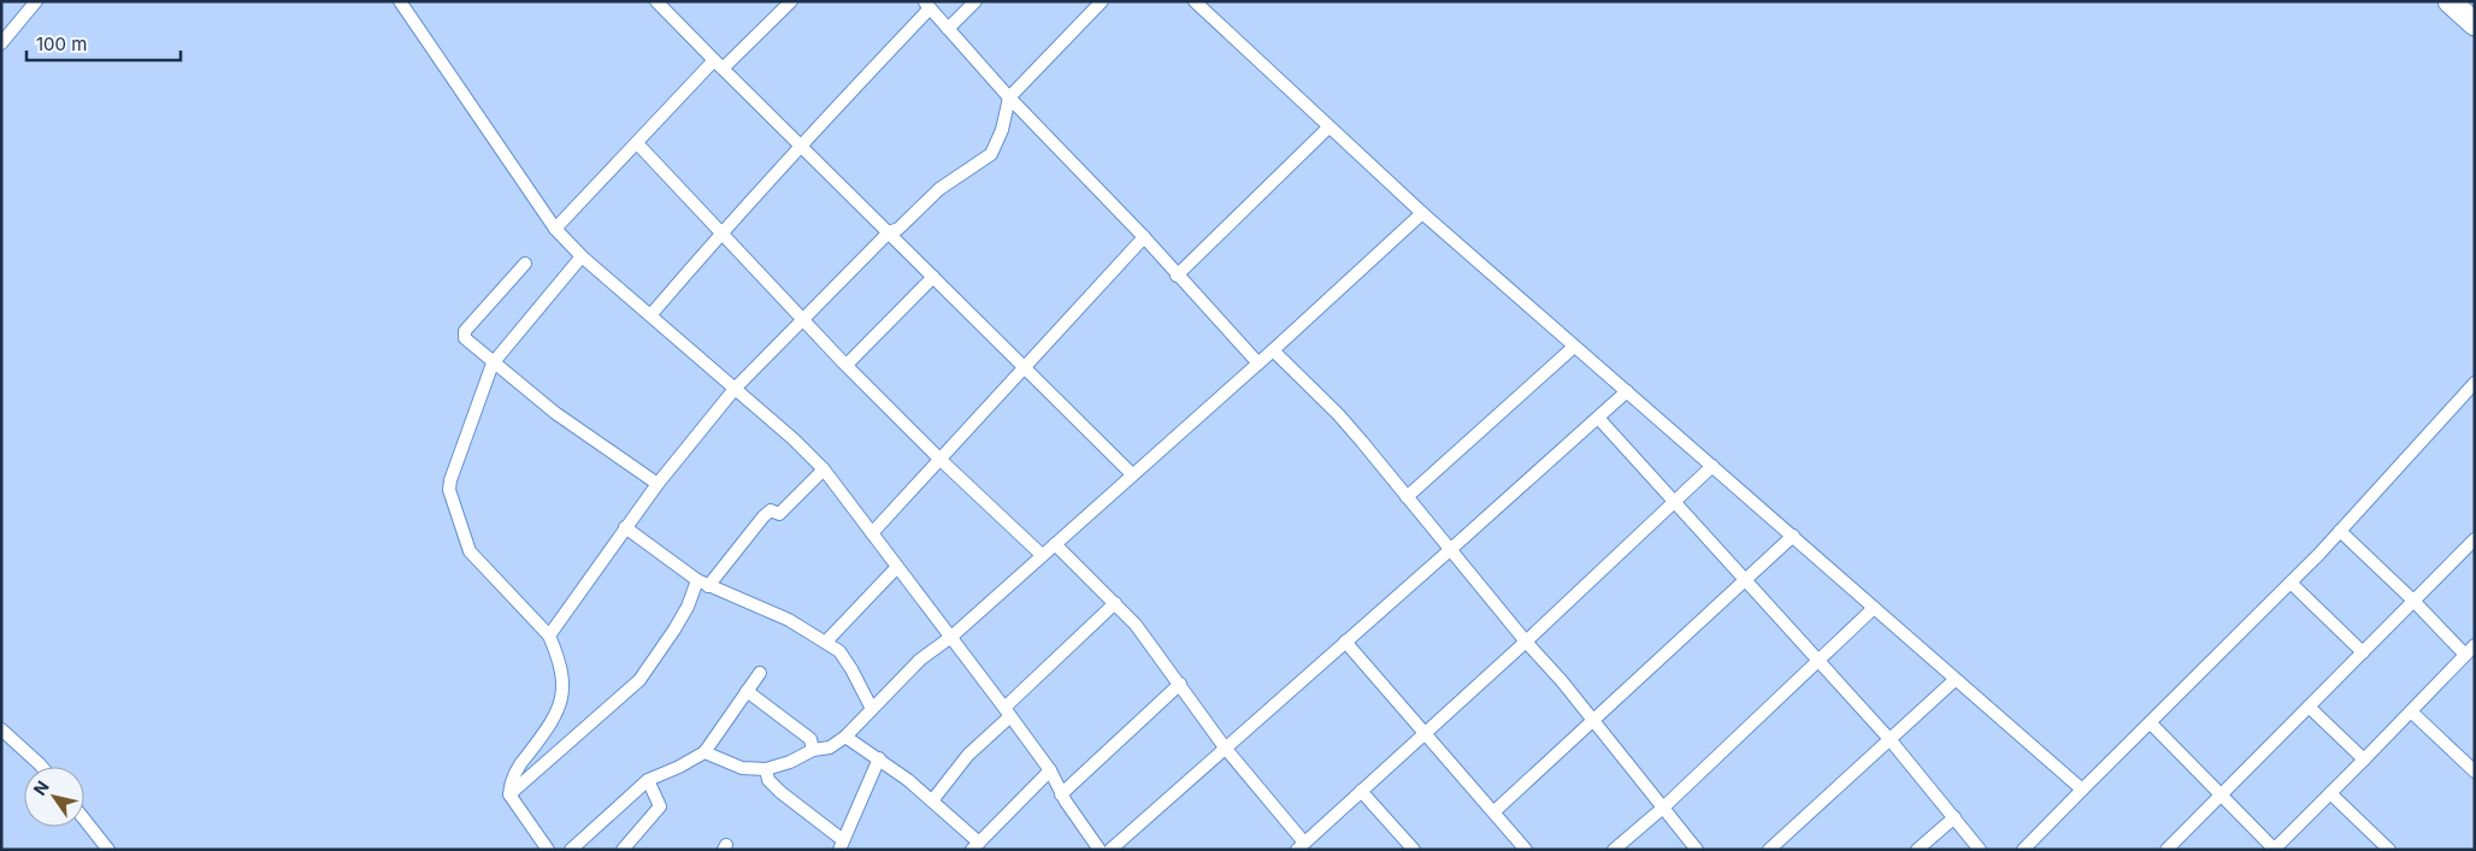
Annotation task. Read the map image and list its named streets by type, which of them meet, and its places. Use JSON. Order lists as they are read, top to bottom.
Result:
{
  "scale_bar": "100 m",
  "north": "top left"
}
